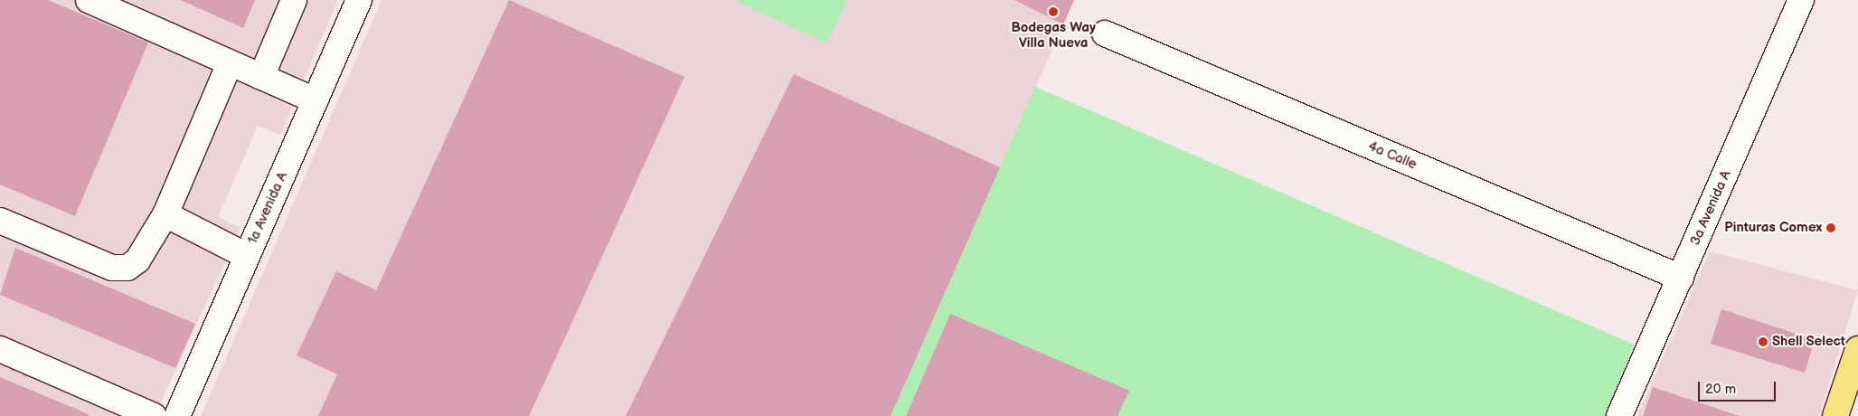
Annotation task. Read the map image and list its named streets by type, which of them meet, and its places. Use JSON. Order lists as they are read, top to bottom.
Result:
{
  "streets": {
    "street": ["4a Calle", "1a Avenida A", "3a Avenida A"]
  },
  "crossings": [
    ["4a Calle", "3a Avenida A"]
  ],
  "places": ["Bodegas Way Villa Nueva", "Pinturas Comex", "Shell Select"],
  "scale_bar": "20 m"
}
